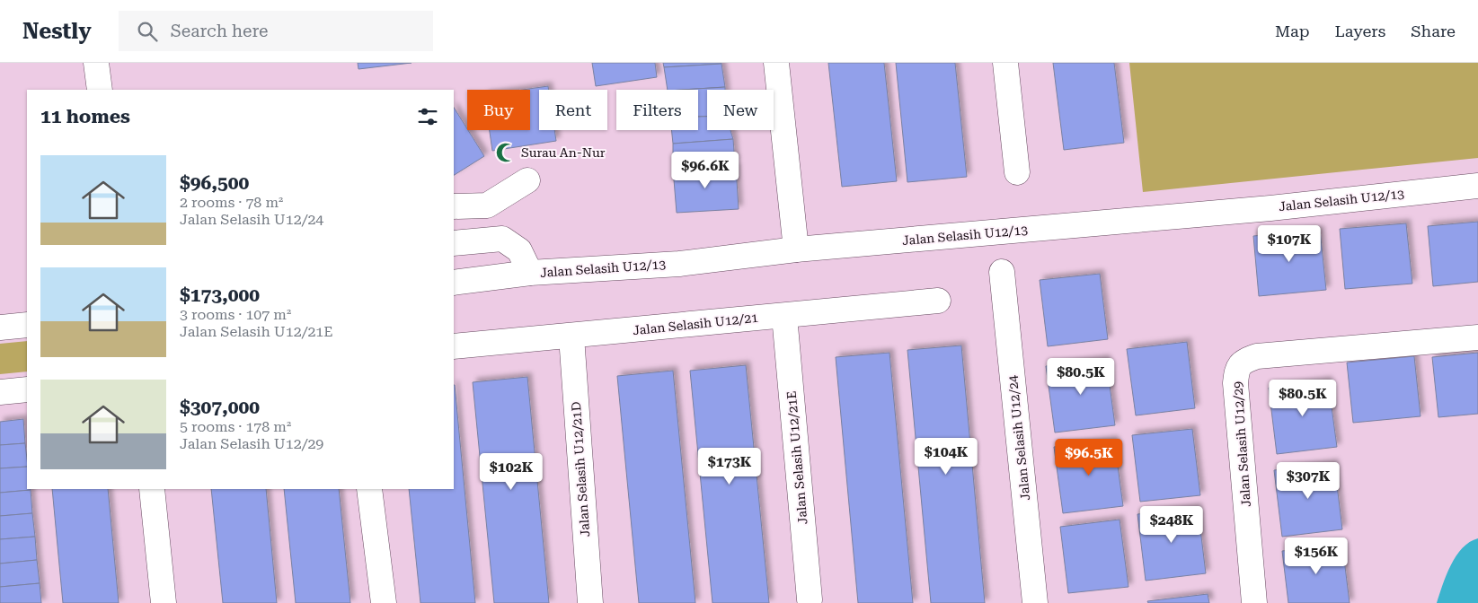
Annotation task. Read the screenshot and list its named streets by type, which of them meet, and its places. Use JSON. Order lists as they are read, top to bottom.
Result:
{
  "streets": {
    "street": [
      "Jalan Selasih U12/13",
      "Jalan Selasih U12/21",
      "Jalan Selasih U12/24",
      "Jalan Selasih U12/29",
      "Jalan Selasih U12/21E",
      "Jalan Selasih U12/21D"
    ]
  },
  "crossings": [
    ["Jalan Selasih U12/21", "Jalan Selasih U12/21E"],
    ["Jalan Selasih U12/21", "Jalan Selasih U12/21D"]
  ],
  "places": {
    "mosque": ["Surau An-Nur"]
  },
  "page": {
    "header": "Nestly",
    "search": "Search here",
    "nav": ["Map", "Layers", "Share"],
    "chip": [
      "Buy",
      "Rent",
      "Filters",
      "New"
    ],
    "heading": "11 homes",
    "list": [
      {
        "name": "$96,500",
        "note": "2 rooms · 78 m² · Jalan Selasih U12/24"
      },
      {
        "name": "$173,000",
        "note": "3 rooms · 107 m² · Jalan Selasih U12/21E"
      },
      {
        "name": "$307,000",
        "note": "5 rooms · 178 m² · Jalan Selasih U12/29"
      }
    ],
    "price": [
      "$96.6K",
      "$107K",
      "$80.5K",
      "$80.5K",
      "$104K",
      "$96.5K",
      "$173K",
      "$102K",
      "$307K",
      "$248K",
      "$156K"
    ]
  }
}
